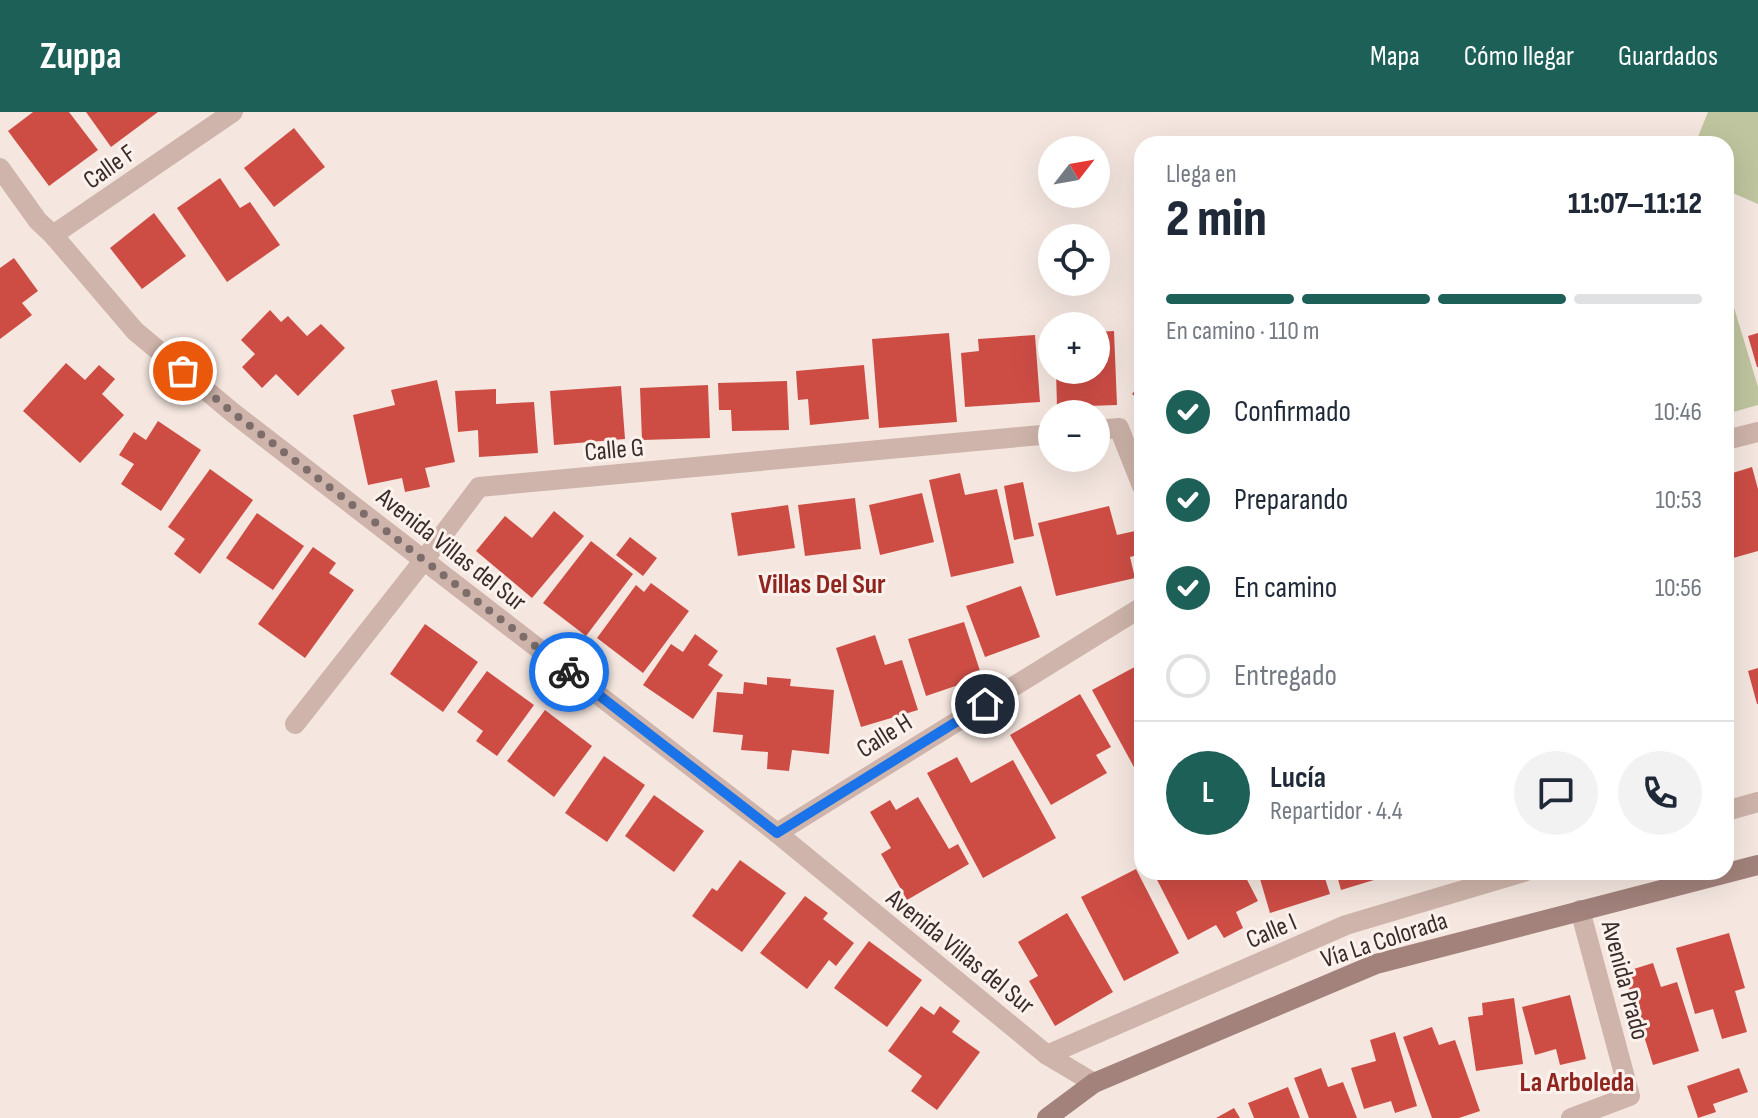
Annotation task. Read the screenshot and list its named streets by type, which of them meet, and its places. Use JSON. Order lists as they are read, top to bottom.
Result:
{
  "streets": {
    "main road": ["Vía La Colorada"],
    "street": [
      "Calle F",
      "Calle G",
      "Avenida Villas del Sur",
      "Calle H",
      "Calle I",
      "Avenida Prado"
    ]
  },
  "crossings": [
    ["Calle F", "Avenida Villas del Sur"],
    ["Calle G", "Avenida Villas del Sur"],
    ["Avenida Villas del Sur", "Calle H"],
    ["Avenida Villas del Sur", "Calle I"],
    ["Avenida Villas del Sur", "Vía La Colorada"],
    ["Vía La Colorada", "Avenida Prado"]
  ],
  "districts": ["Villas Del Sur", "La Arboleda"],
  "north": "top right",
  "page": {
    "header": "Zuppa",
    "nav": ["Mapa", "Cómo llegar", "Guardados"],
    "map_buttons": ["+", "−"],
    "heading": ["2 min", "Llega en", "11:07–11:12"],
    "panel": ["Lucía", "Repartidor · 4.4"],
    "bar": "En camino · 110 m",
    "list": [
      ["Confirmado", "10:46"],
      ["Preparando", "10:53"],
      ["En camino", "10:56"],
      "Entregado"
    ],
    "round": "L"
  }
}
